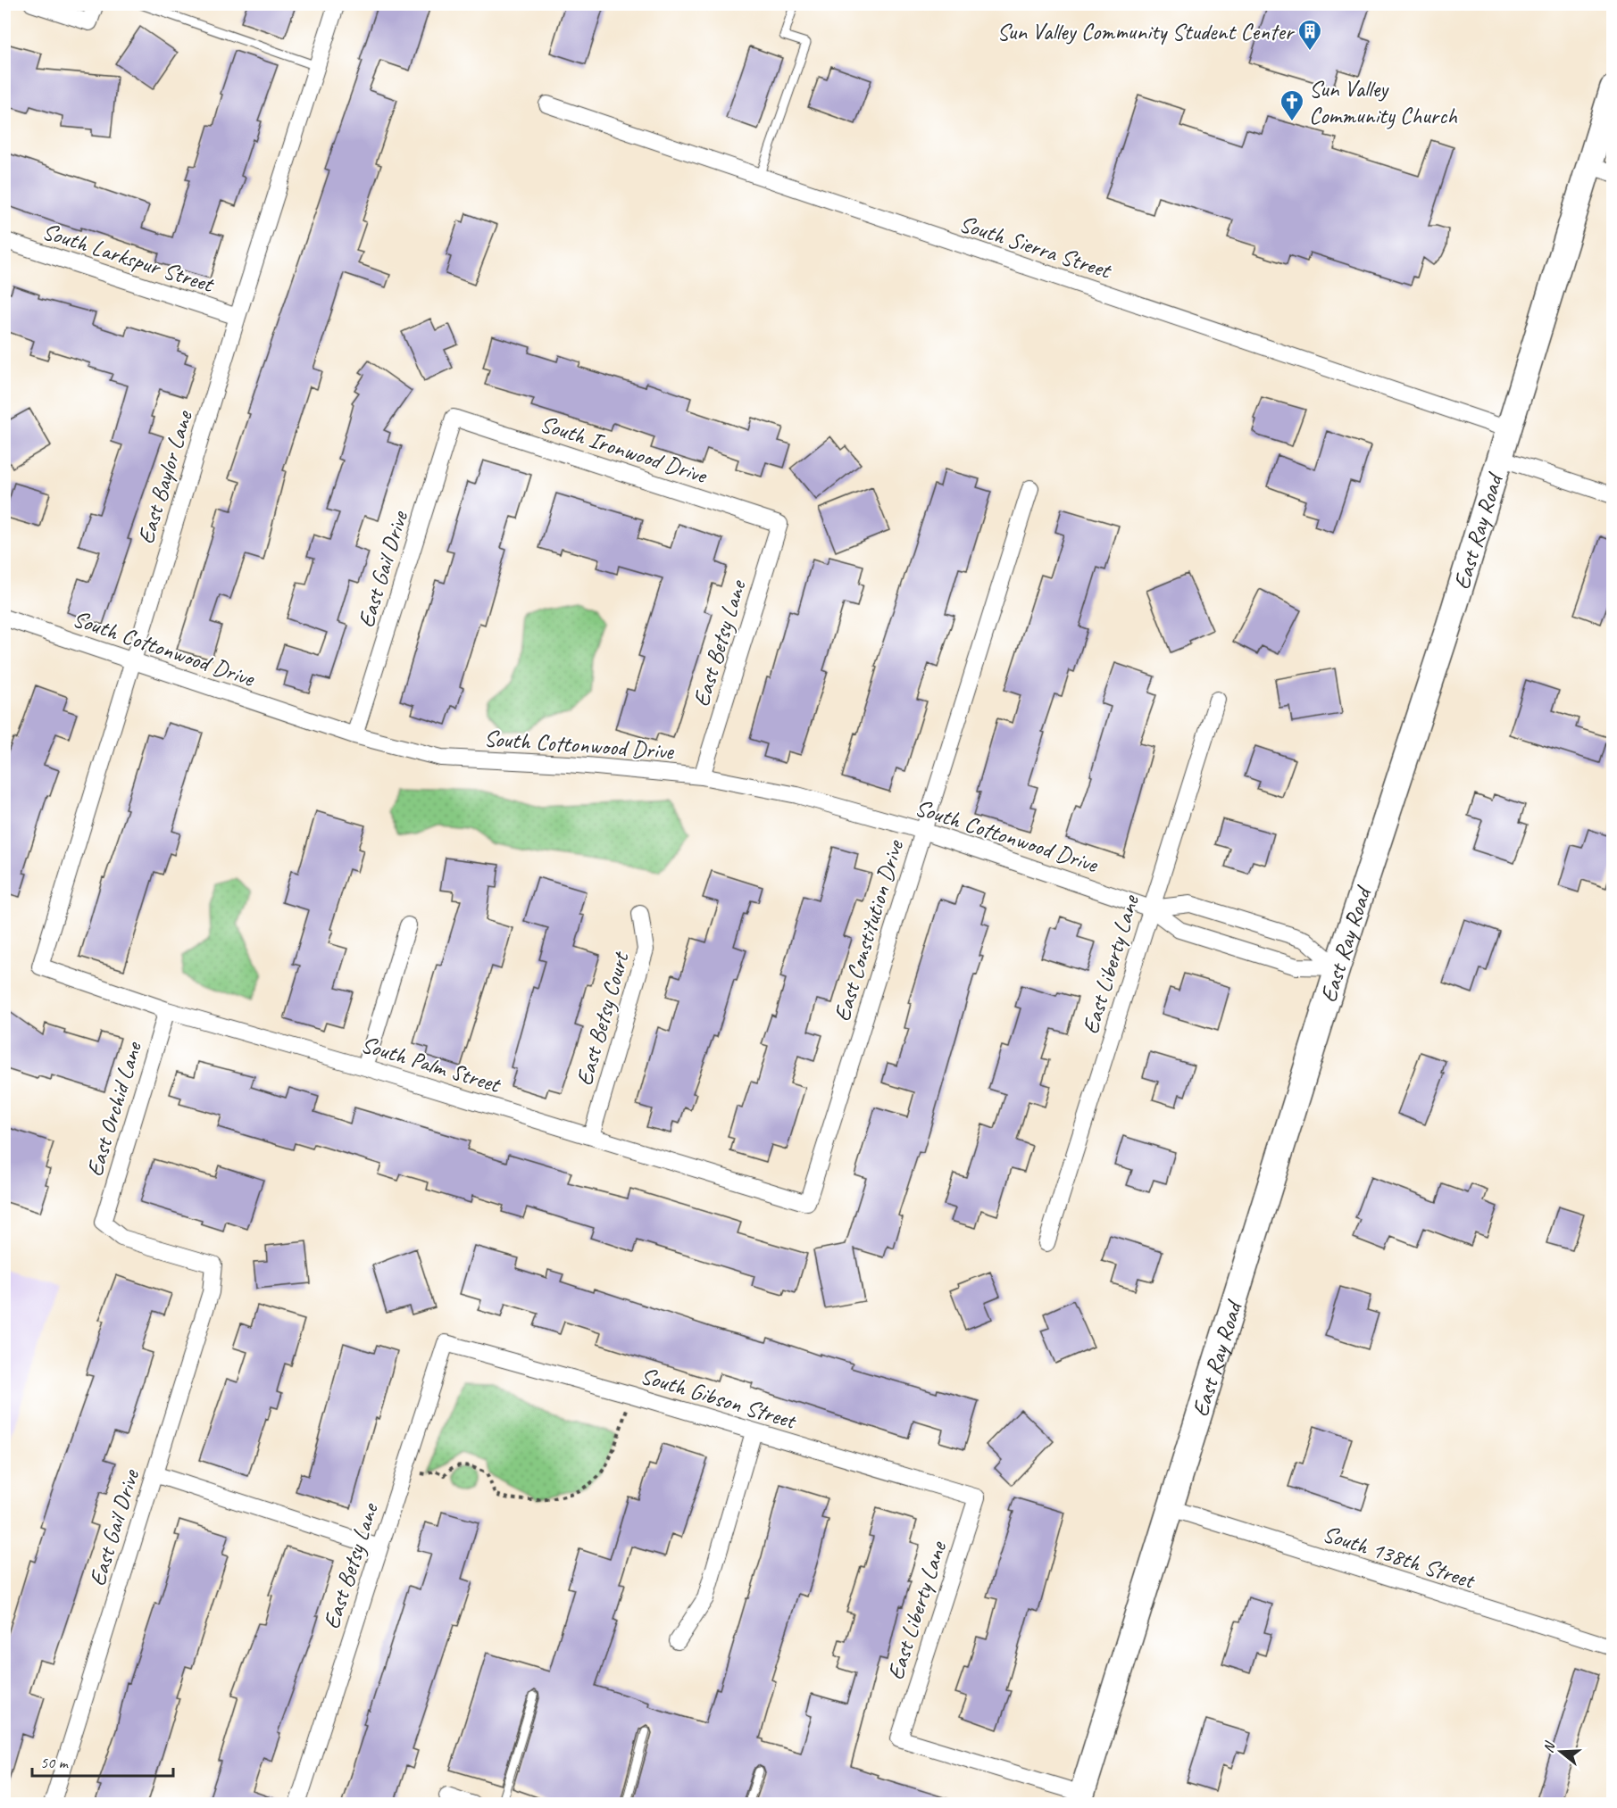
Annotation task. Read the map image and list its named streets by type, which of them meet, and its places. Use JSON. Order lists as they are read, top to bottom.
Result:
{
  "streets": {
    "main road": ["East Ray Road"],
    "street": [
      "South Sierra Street",
      "South Larkspur Street",
      "South Ironwood Drive",
      "East Baylor Lane",
      "East Gail Drive",
      "East Betsy Lane",
      "South Cottonwood Drive",
      "East Constitution Drive",
      "East Liberty Lane",
      "East Betsy Court",
      "South Palm Street",
      "East Orchid Lane",
      "South Gibson Street",
      "South 138th Street"
    ]
  },
  "crossings": [
    ["South Sierra Street", "East Ray Road"],
    ["South Larkspur Street", "East Baylor Lane"],
    ["South Ironwood Drive", "East Gail Drive"],
    ["South Ironwood Drive", "East Betsy Lane"],
    ["East Baylor Lane", "South Cottonwood Drive"],
    ["East Baylor Lane", "South Palm Street"],
    ["East Ray Road", "South Cottonwood Drive"],
    ["East Ray Road", "East Liberty Lane"],
    ["East Ray Road", "South 138th Street"],
    ["East Gail Drive", "South Cottonwood Drive"],
    ["East Gail Drive", "East Orchid Lane"],
    ["East Betsy Lane", "South Cottonwood Drive"],
    ["East Betsy Lane", "South Gibson Street"],
    ["South Cottonwood Drive", "East Constitution Drive"],
    ["South Cottonwood Drive", "East Liberty Lane"],
    ["East Constitution Drive", "South Palm Street"],
    ["East Liberty Lane", "South Gibson Street"],
    ["East Betsy Court", "South Palm Street"],
    ["South Palm Street", "East Orchid Lane"]
  ],
  "places": {
    "building": ["Sun Valley Community Student Center"],
    "church": ["Sun Valley Community Church"]
  },
  "scale_bar": "50 m",
  "north": "left"
}
